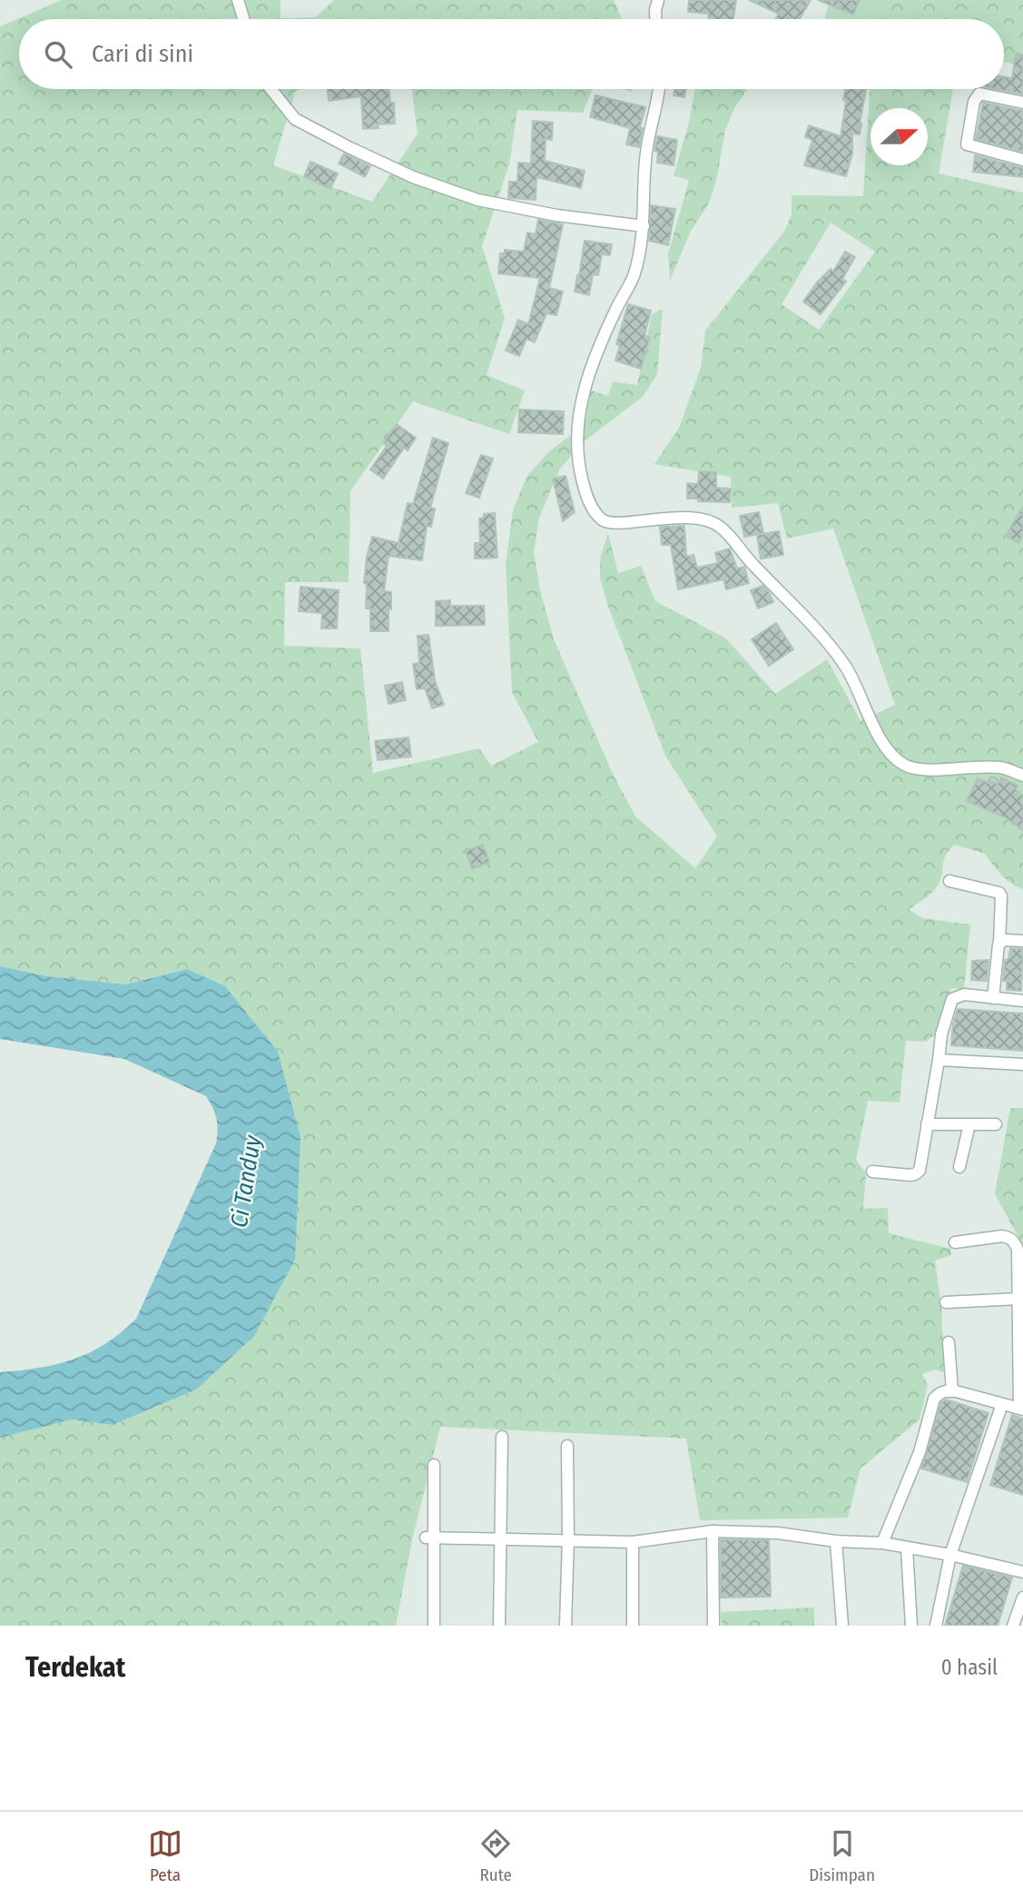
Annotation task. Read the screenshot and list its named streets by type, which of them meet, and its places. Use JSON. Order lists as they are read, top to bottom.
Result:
{
  "water": ["Ci Tanduy"],
  "north": "right",
  "page": {
    "search": "Cari di sini",
    "heading": ["Terdekat", "0 hasil"],
    "nav": ["Peta", "Rute", "Disimpan"]
  }
}
